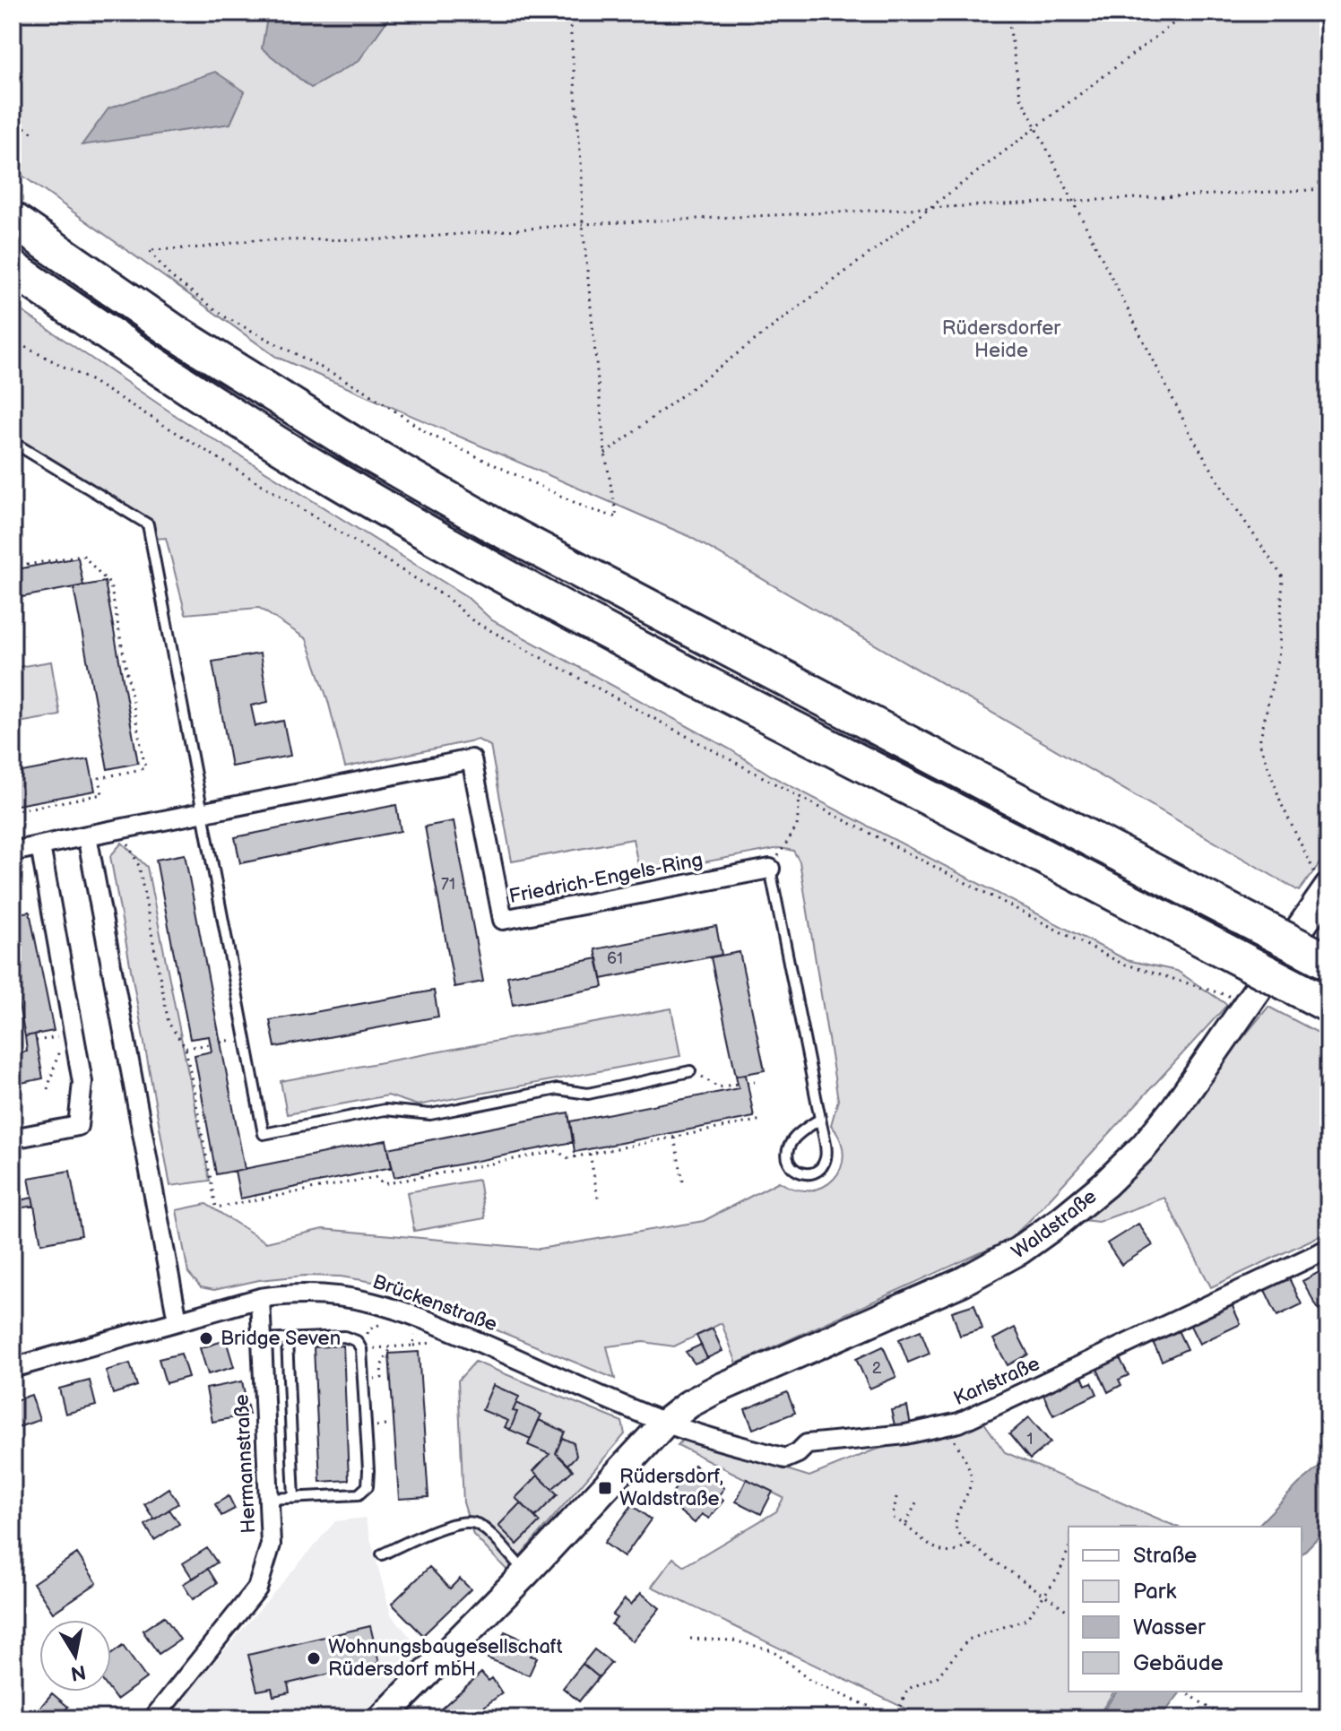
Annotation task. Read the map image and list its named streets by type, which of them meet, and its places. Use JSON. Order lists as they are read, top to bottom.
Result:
{
  "streets": {
    "street": [
      "Friedrich-Engels-Ring",
      "Waldstraße",
      "Brückenstraße",
      "Karlstraße",
      "Hermannstraße"
    ]
  },
  "crossings": [
    ["Waldstraße", "Brückenstraße"],
    ["Waldstraße", "Karlstraße"],
    ["Brückenstraße", "Karlstraße"],
    ["Brückenstraße", "Hermannstraße"]
  ],
  "parks": ["Rüdersdorfer Heide"],
  "places": {
    "other": ["Bridge Seven", "Wohnungsbaugesellschaft Rüdersdorf mbH"],
    "transit": ["Rüdersdorf, Waldstraße"]
  },
  "house_numbers": [
    "71",
    "61",
    "2",
    "1"
  ],
  "legend": [
    "Straße",
    "Park",
    "Wasser",
    "Gebäude"
  ],
  "north": "bottom"
}
